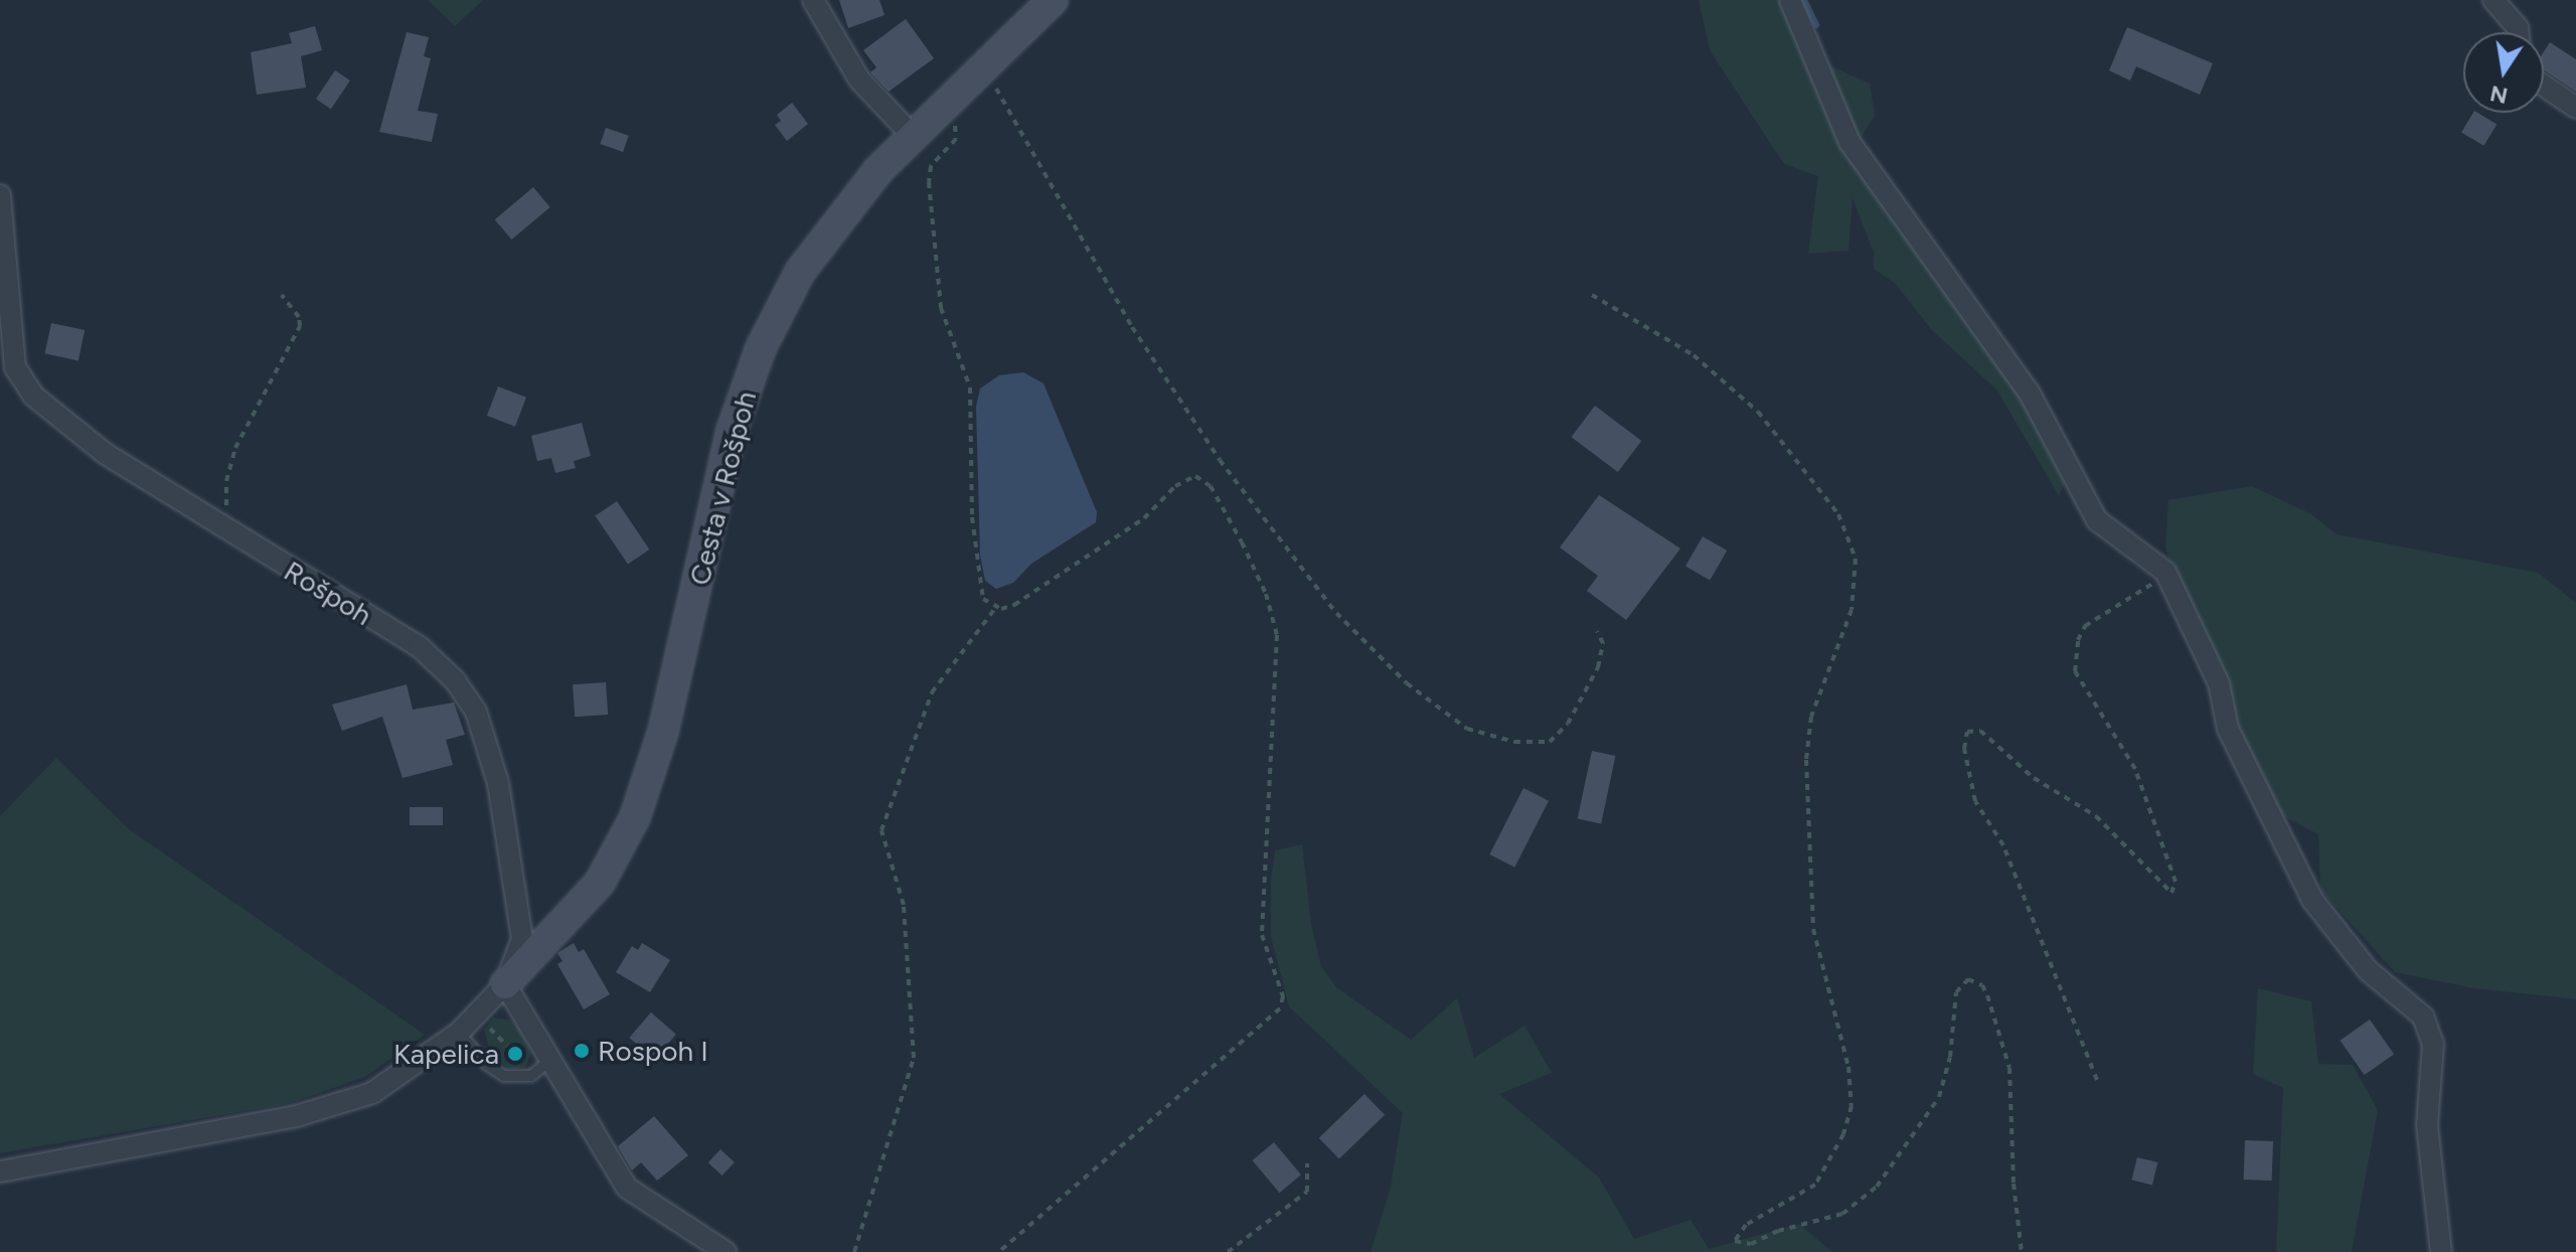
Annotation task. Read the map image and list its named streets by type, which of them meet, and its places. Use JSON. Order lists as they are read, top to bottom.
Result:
{
  "streets": {
    "street": ["Cesta v Rošpoh", "Rošpoh"]
  },
  "crossings": [
    ["Cesta v Rošpoh", "Rošpoh"]
  ],
  "places": ["Rospoh I", "Kapelica"],
  "north": "bottom"
}
